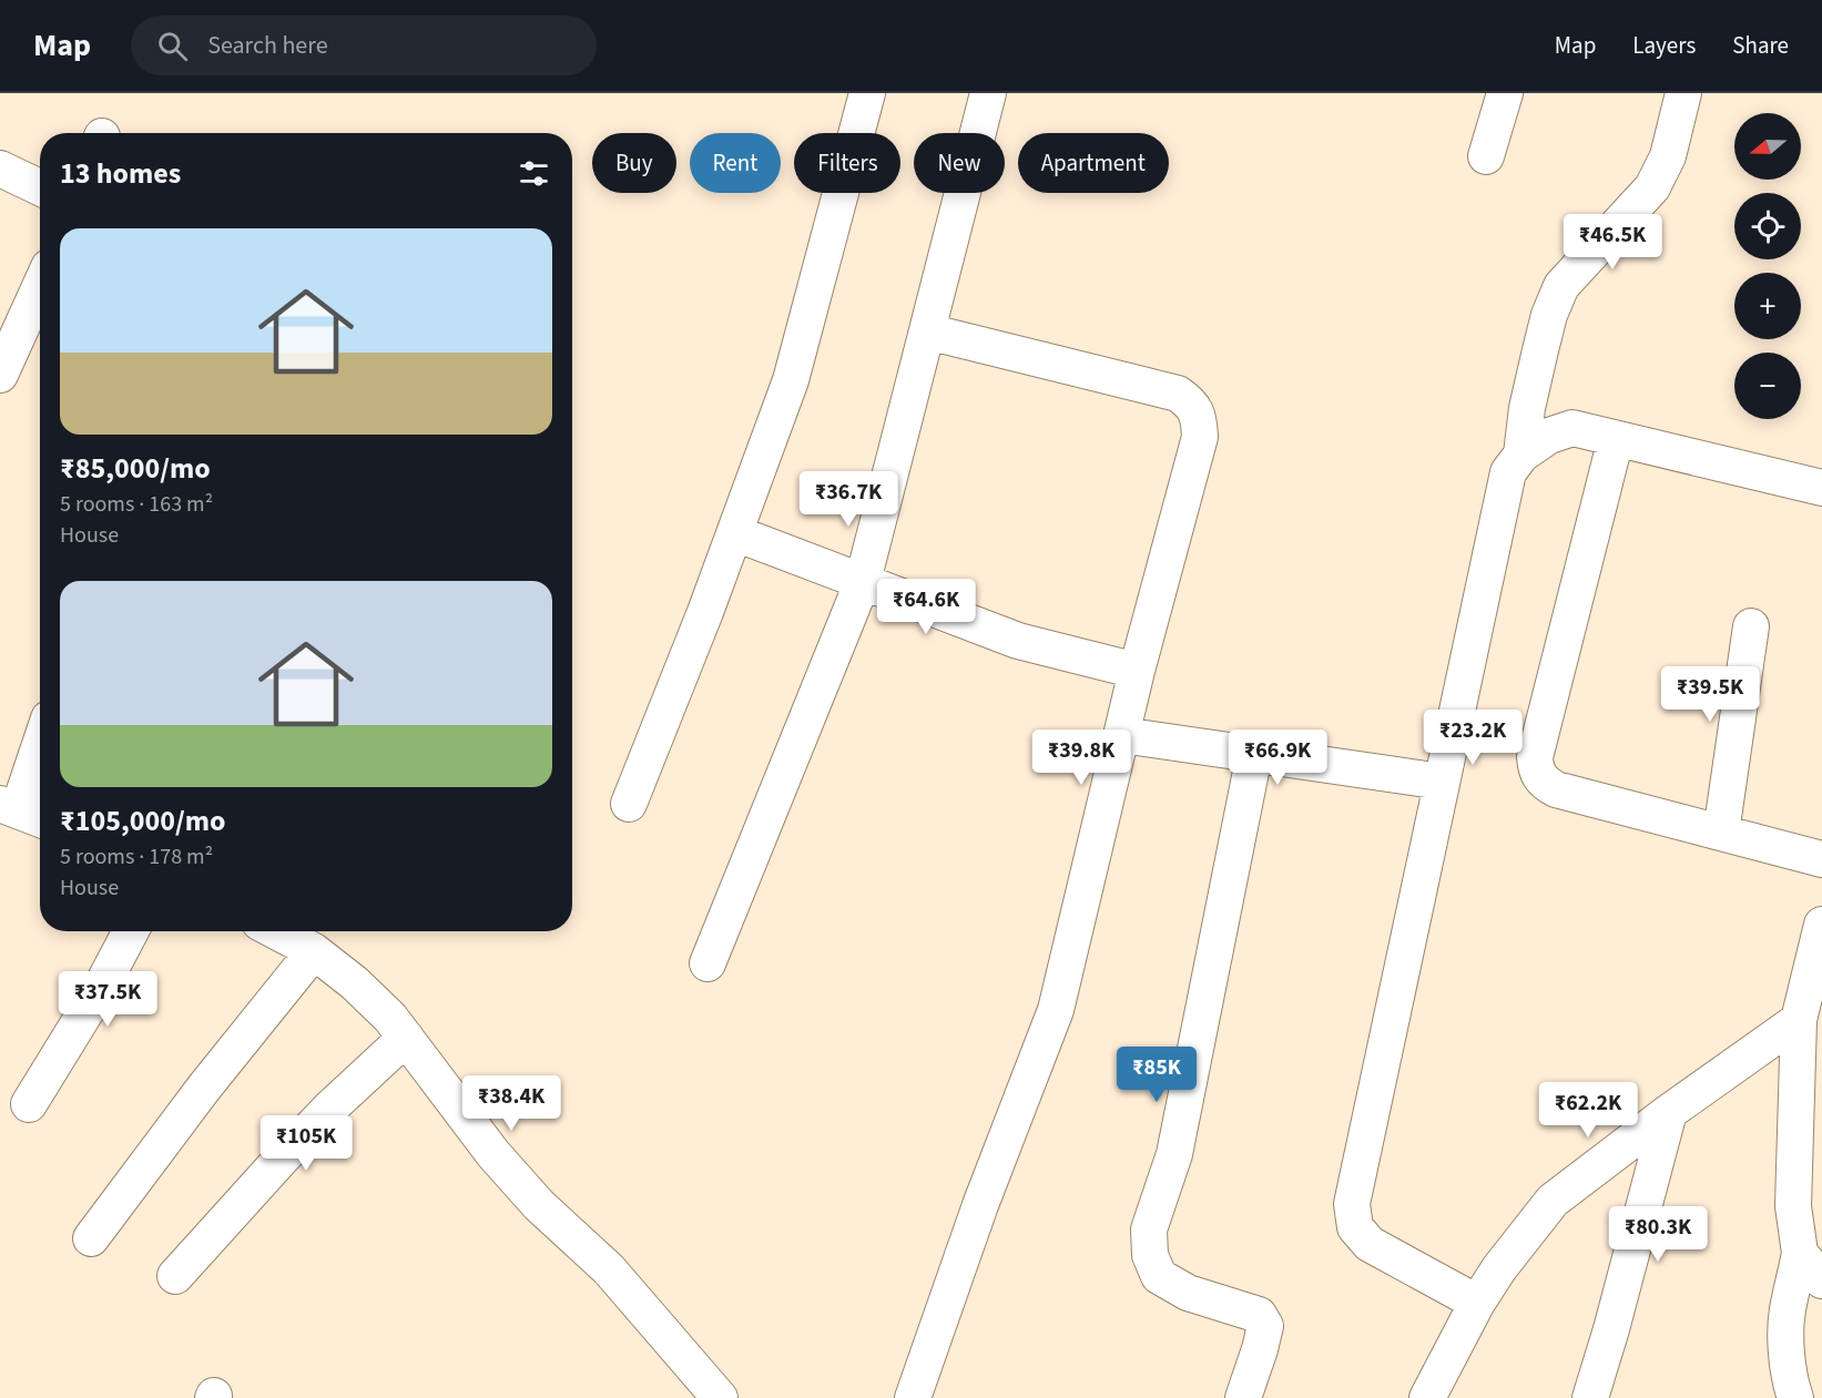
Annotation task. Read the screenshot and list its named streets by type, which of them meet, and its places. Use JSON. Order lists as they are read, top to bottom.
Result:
{
  "north": "left",
  "page": {
    "header": "Map",
    "search": "Search here",
    "nav": ["Map", "Layers", "Share"],
    "map_buttons": ["+", "−"],
    "chip": [
      "Buy",
      "Rent",
      "Filters",
      "New",
      "Apartment"
    ],
    "heading": "13 homes",
    "list": [
      {
        "name": "₹85,000/mo",
        "note": "5 rooms · 163 m² · House"
      },
      {
        "name": "₹105,000/mo",
        "note": "5 rooms · 178 m² · House"
      }
    ],
    "price": [
      "₹46.5K",
      "₹36.7K",
      "₹64.6K",
      "₹39.5K",
      "₹23.2K",
      "₹39.8K",
      "₹66.9K",
      "₹37.5K",
      "₹85K",
      "₹38.4K",
      "₹62.2K",
      "₹105K",
      "₹80.3K"
    ]
  }
}
